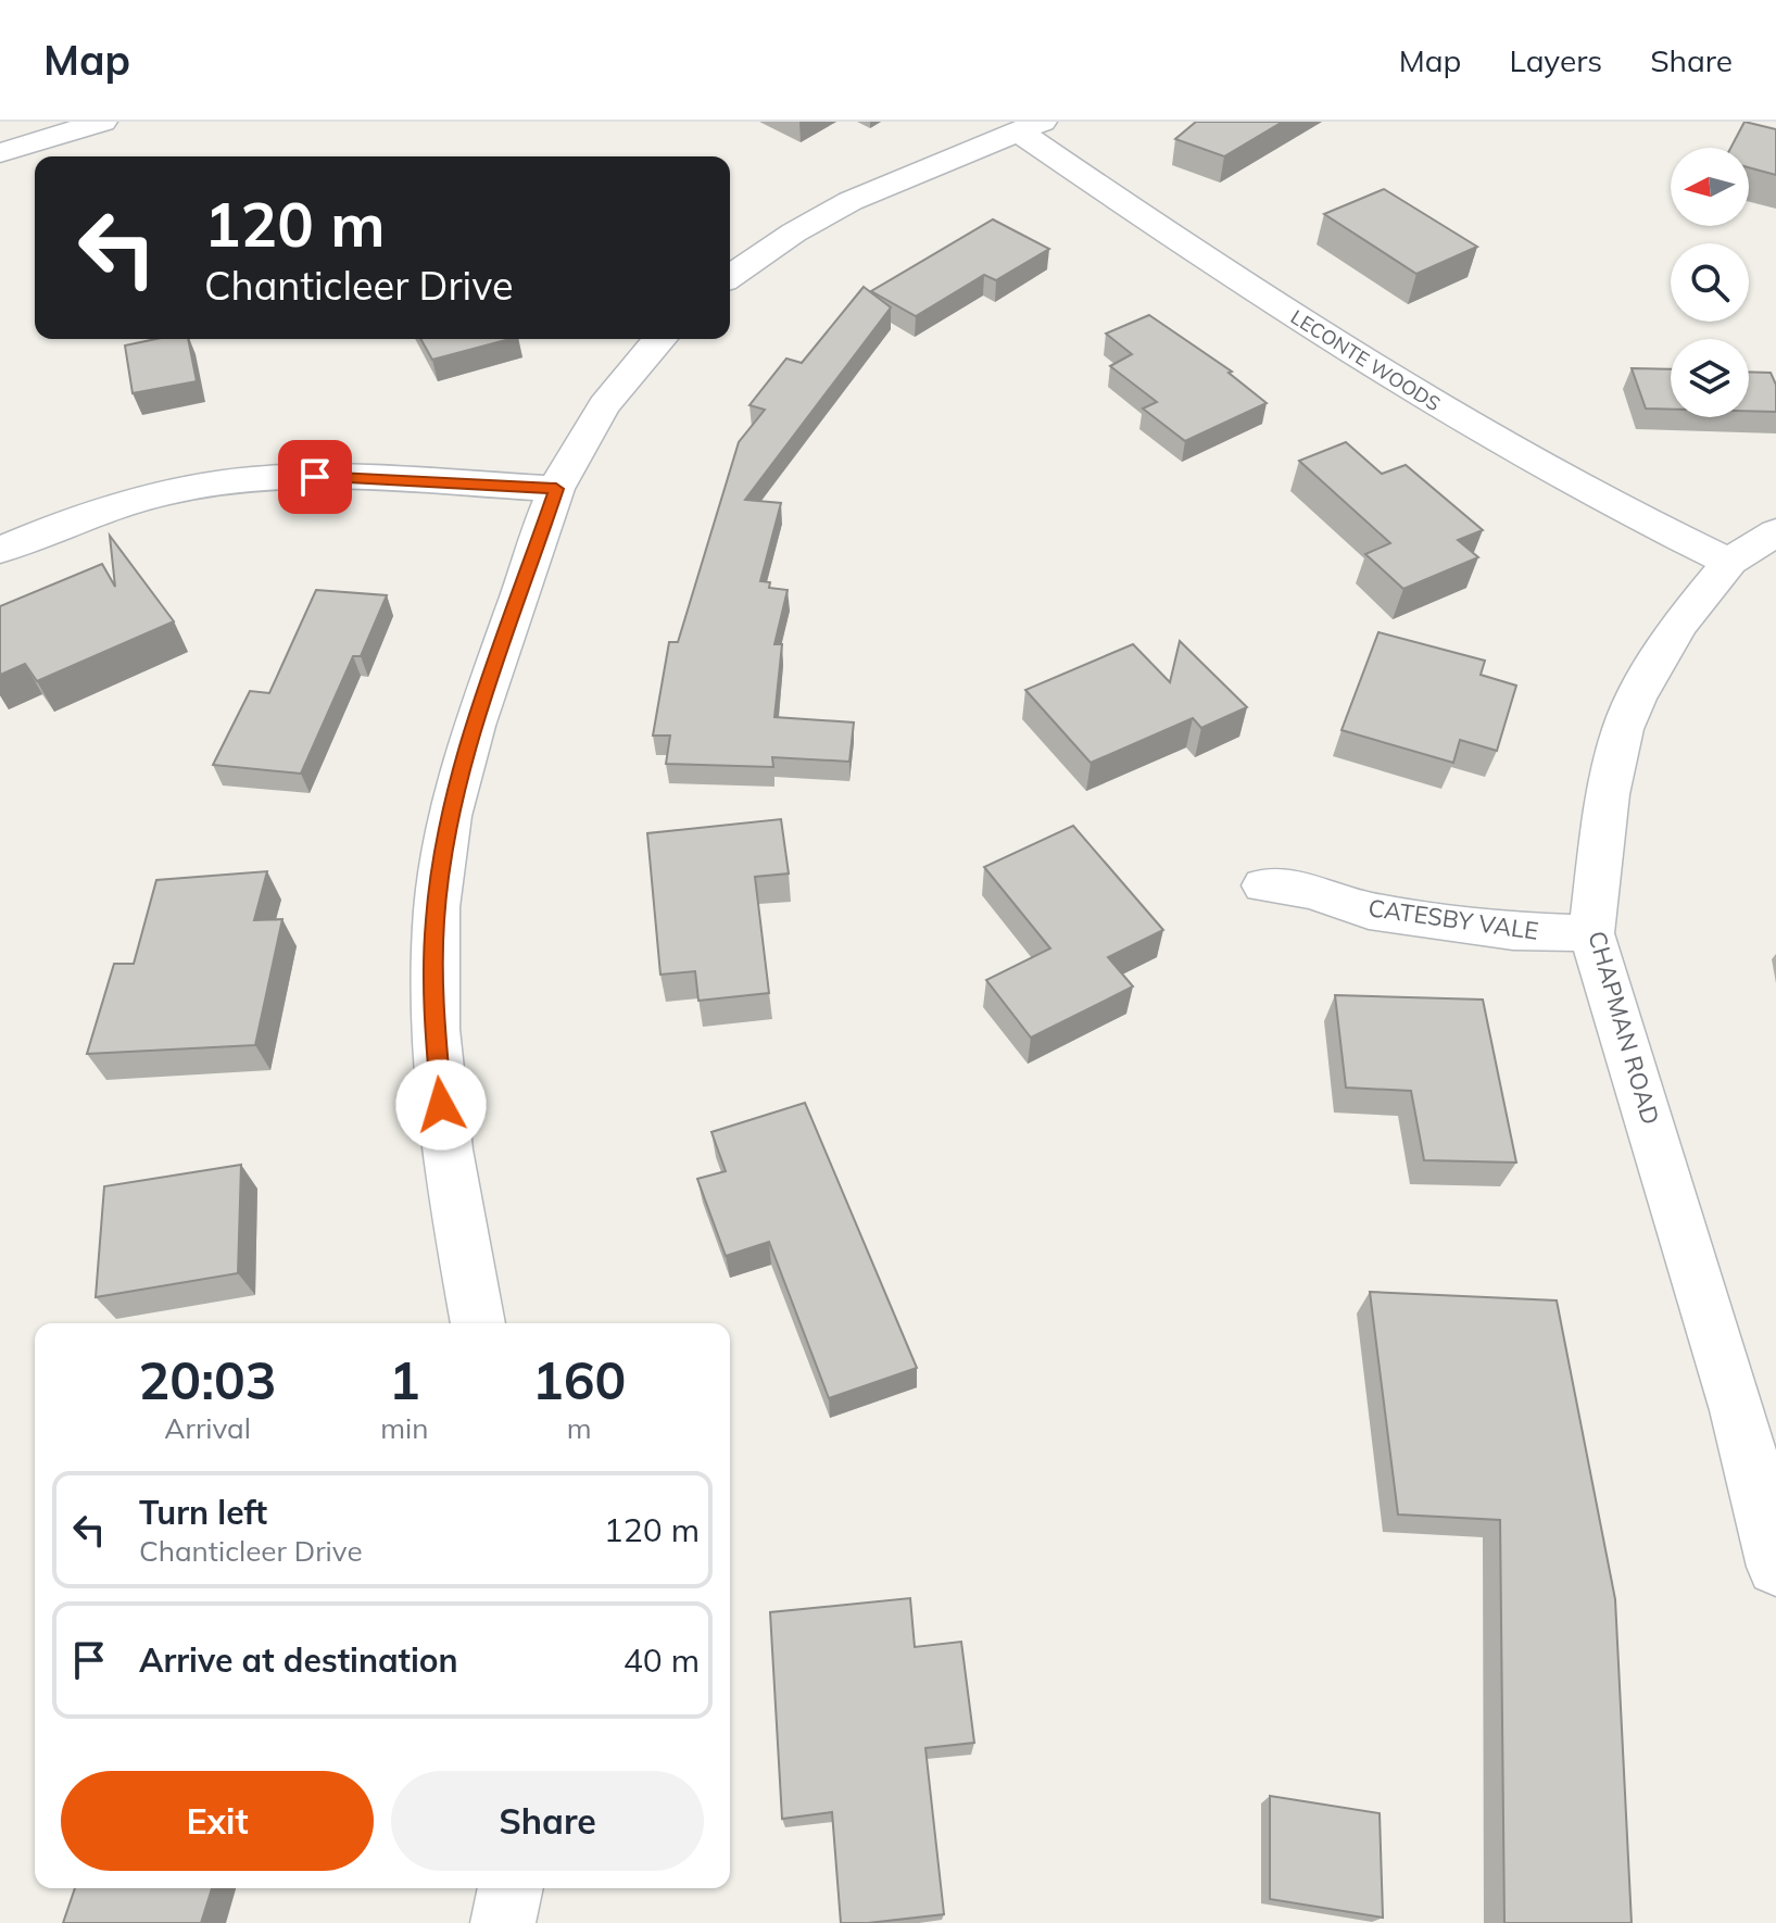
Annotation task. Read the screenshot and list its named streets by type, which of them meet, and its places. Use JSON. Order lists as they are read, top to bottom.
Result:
{
  "streets": {
    "street": ["LECONTE WOODS", "CATESBY VALE", "CHAPMAN ROAD"]
  },
  "crossings": [
    ["LECONTE WOODS", "CHAPMAN ROAD"],
    ["CATESBY VALE", "CHAPMAN ROAD"]
  ],
  "north": "left",
  "page": {
    "header": "Map",
    "nav": ["Map", "Layers", "Share"],
    "turn": ["120 m", "Chanticleer Drive"],
    "eta": [
      "20:03",
      "Arrival",
      "1",
      "min",
      "160",
      "m"
    ],
    "list": [
      {
        "name": "Turn left",
        "note": "Chanticleer Drive",
        "value": "120 m"
      },
      {
        "name": "Arrive at destination",
        "value": "40 m"
      }
    ],
    "buttons": ["Exit", "Share"]
  }
}
